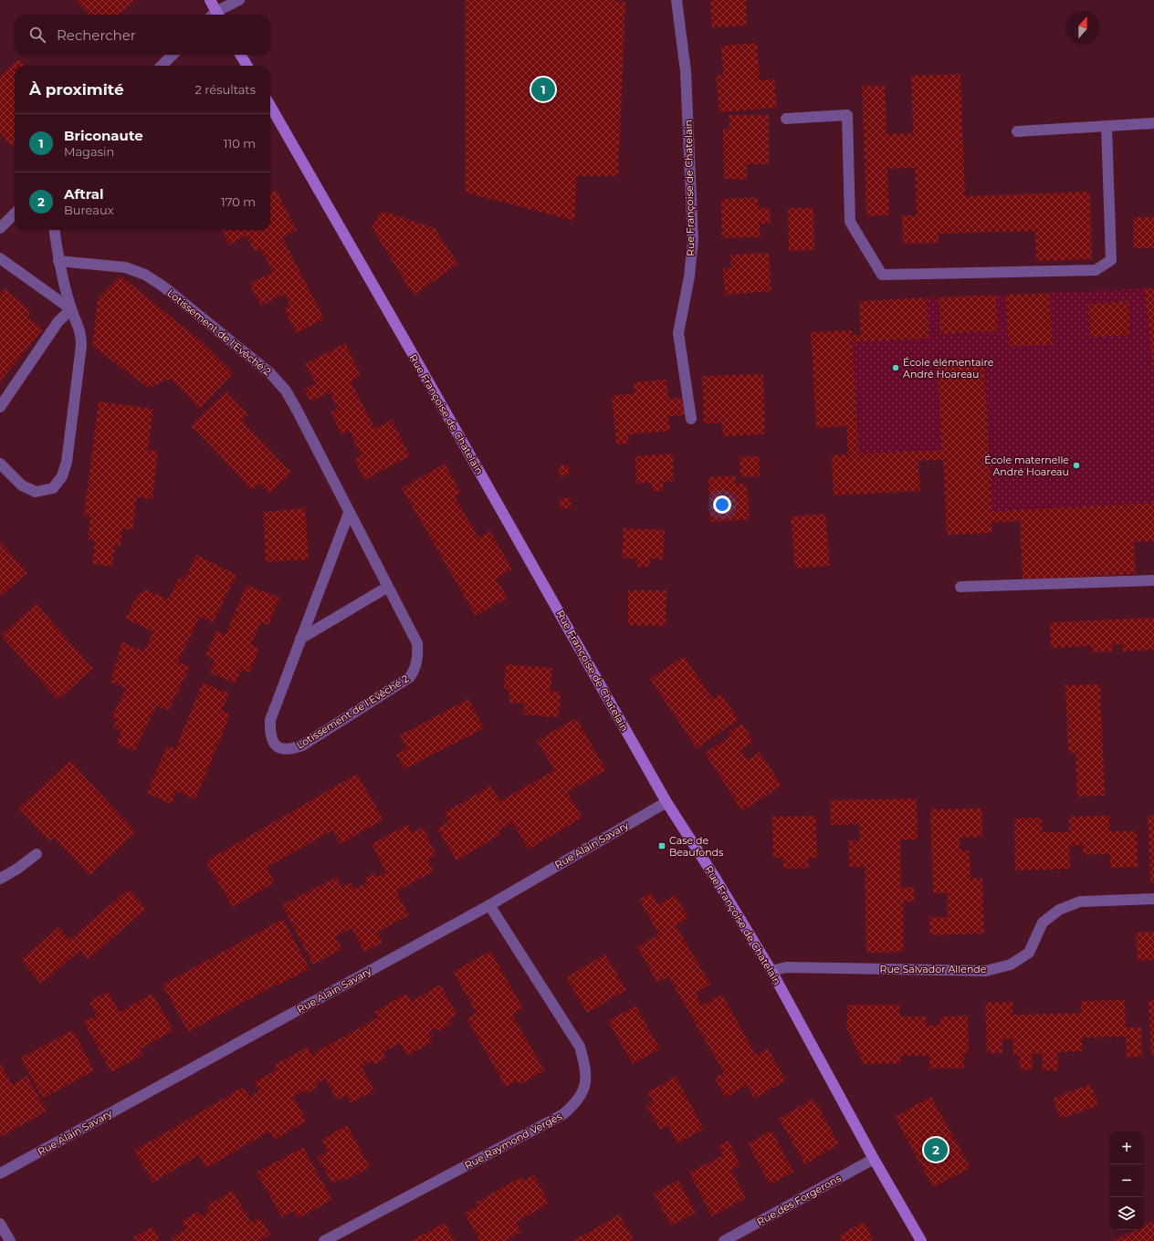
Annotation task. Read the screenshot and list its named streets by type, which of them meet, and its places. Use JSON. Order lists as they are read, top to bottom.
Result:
{
  "streets": {
    "street": [
      "Rue Françoise de Chatelain",
      "Lotissement de l'Evêché 2",
      "Rue Alain Savary",
      "Rue Salvador Allende",
      "Rue Raymond Vergès",
      "Rue des Forgerons"
    ]
  },
  "crossings": [
    ["Rue Françoise de Chatelain", "Rue Alain Savary"],
    ["Rue Françoise de Chatelain", "Rue Salvador Allende"],
    ["Rue Françoise de Chatelain", "Rue des Forgerons"],
    ["Rue Alain Savary", "Rue Raymond Vergès"]
  ],
  "places": {
    "other": ["École élémentaire André Hoareau", "École maternelle André Hoareau"],
    "transit": ["Case de Beaufonds"]
  },
  "north": "top",
  "page": {
    "search": "Rechercher",
    "heading": ["À proximité", "2 résultats"],
    "pins": ["1", "2"],
    "list": [
      {
        "mark": "1",
        "name": "Briconaute",
        "note": "Magasin",
        "value": "110 m"
      },
      {
        "mark": "2",
        "name": "Aftral",
        "note": "Bureaux",
        "value": "170 m"
      }
    ],
    "map_buttons": ["+", "−"]
  }
}
